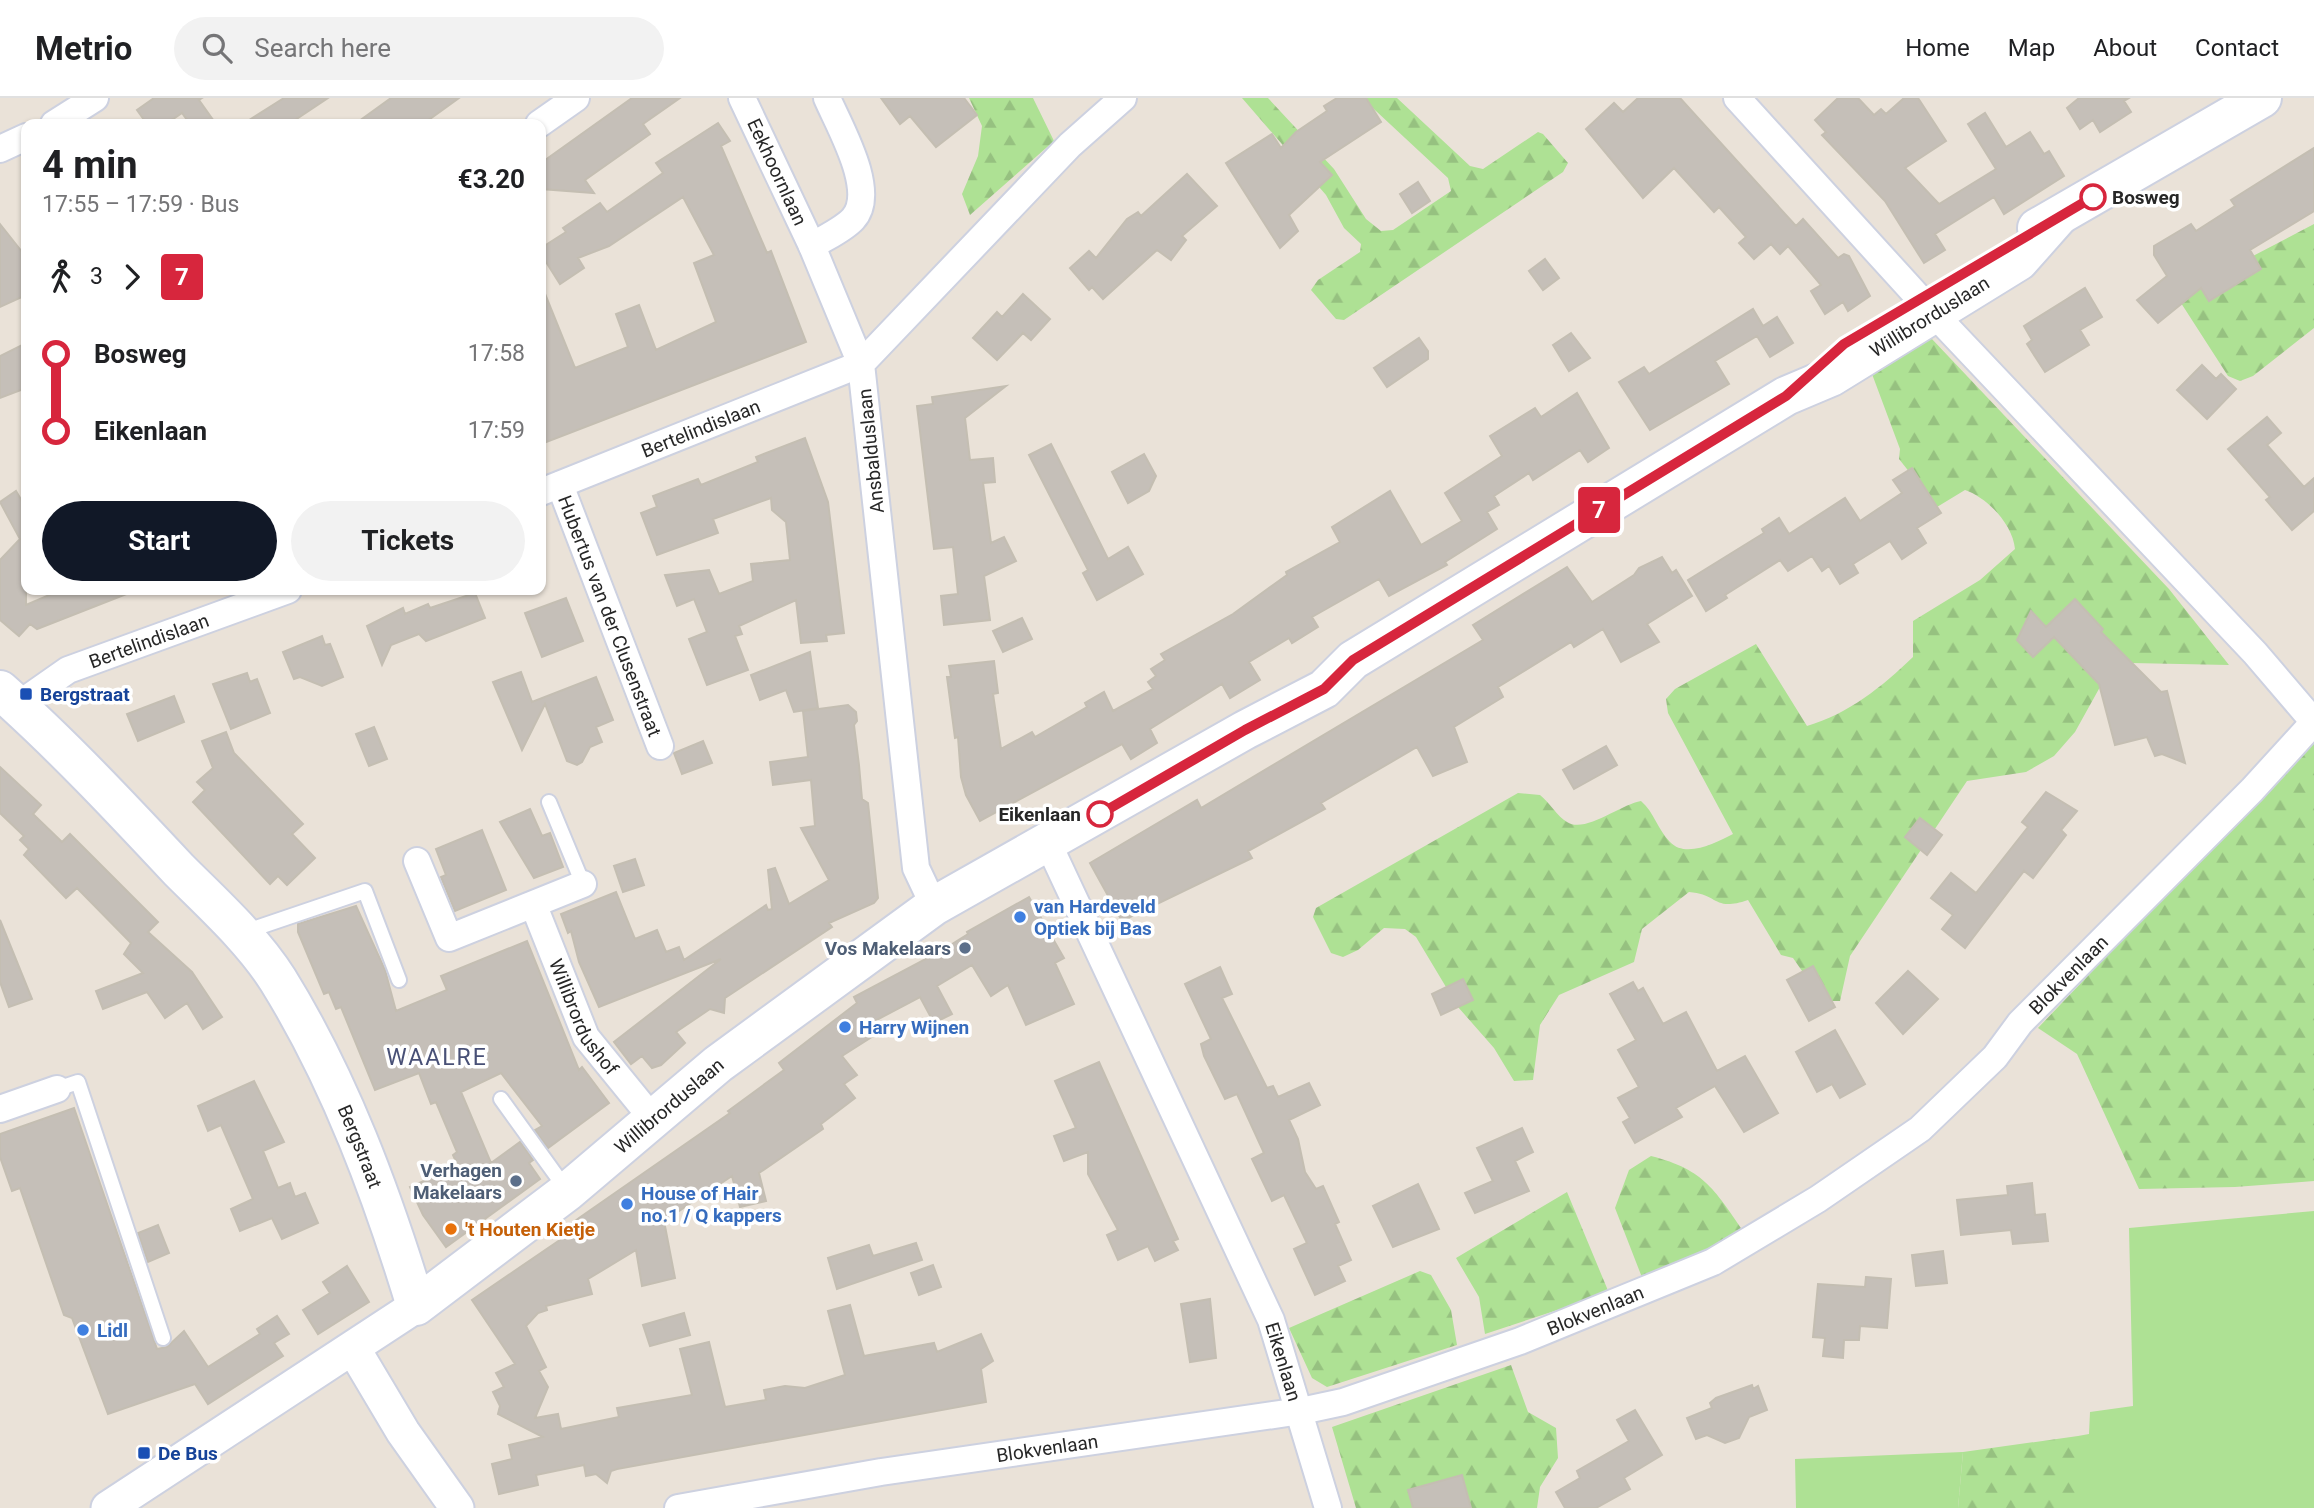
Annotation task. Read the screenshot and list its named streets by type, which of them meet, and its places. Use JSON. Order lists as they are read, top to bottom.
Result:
{
  "streets": {
    "main road": ["Willibrorduslaan", "Bergstraat"],
    "street": [
      "Eekhoornlaan",
      "Bertelindislaan",
      "Ansbalduslaan",
      "Hubertus van der Clusenstraat",
      "Blokvenlaan",
      "Willibrordushof",
      "Eikenlaan"
    ]
  },
  "crossings": [
    ["Eekhoornlaan", "Bertelindislaan"],
    ["Eekhoornlaan", "Ansbalduslaan"],
    ["Willibrorduslaan", "Ansbalduslaan"],
    ["Willibrorduslaan", "Willibrordushof"],
    ["Willibrorduslaan", "Bergstraat"],
    ["Willibrorduslaan", "Eikenlaan"],
    ["Bertelindislaan", "Ansbalduslaan"],
    ["Bertelindislaan", "Hubertus van der Clusenstraat"],
    ["Bertelindislaan", "Bergstraat"],
    ["Blokvenlaan", "Eikenlaan"]
  ],
  "districts": ["WAALRE"],
  "places": {
    "other": [
      "Bosweg",
      "Eikenlaan",
      "van Hardeveld Optiek bij Bas",
      "Vos Makelaars",
      "Harry Wijnen",
      "Verhagen Makelaars",
      "House of Hair no.1 / Q kappers",
      "'t Houten Kietje",
      "Lidl"
    ],
    "transit": ["Bergstraat", "De Bus"]
  },
  "lines": ["bus line 7"],
  "page": {
    "header": "Metrio",
    "search": "Search here",
    "nav": [
      "Home",
      "Map",
      "About",
      "Contact"
    ],
    "on_map": "7",
    "heading": ["4 min", "17:55 – 17:59 · Bus", "€3.20"],
    "legs": ["3", "7"],
    "list": [
      {
        "name": "Bosweg",
        "value": "17:58"
      },
      {
        "name": "Eikenlaan",
        "value": "17:59"
      }
    ],
    "buttons": ["Start", "Tickets"]
  }
}
